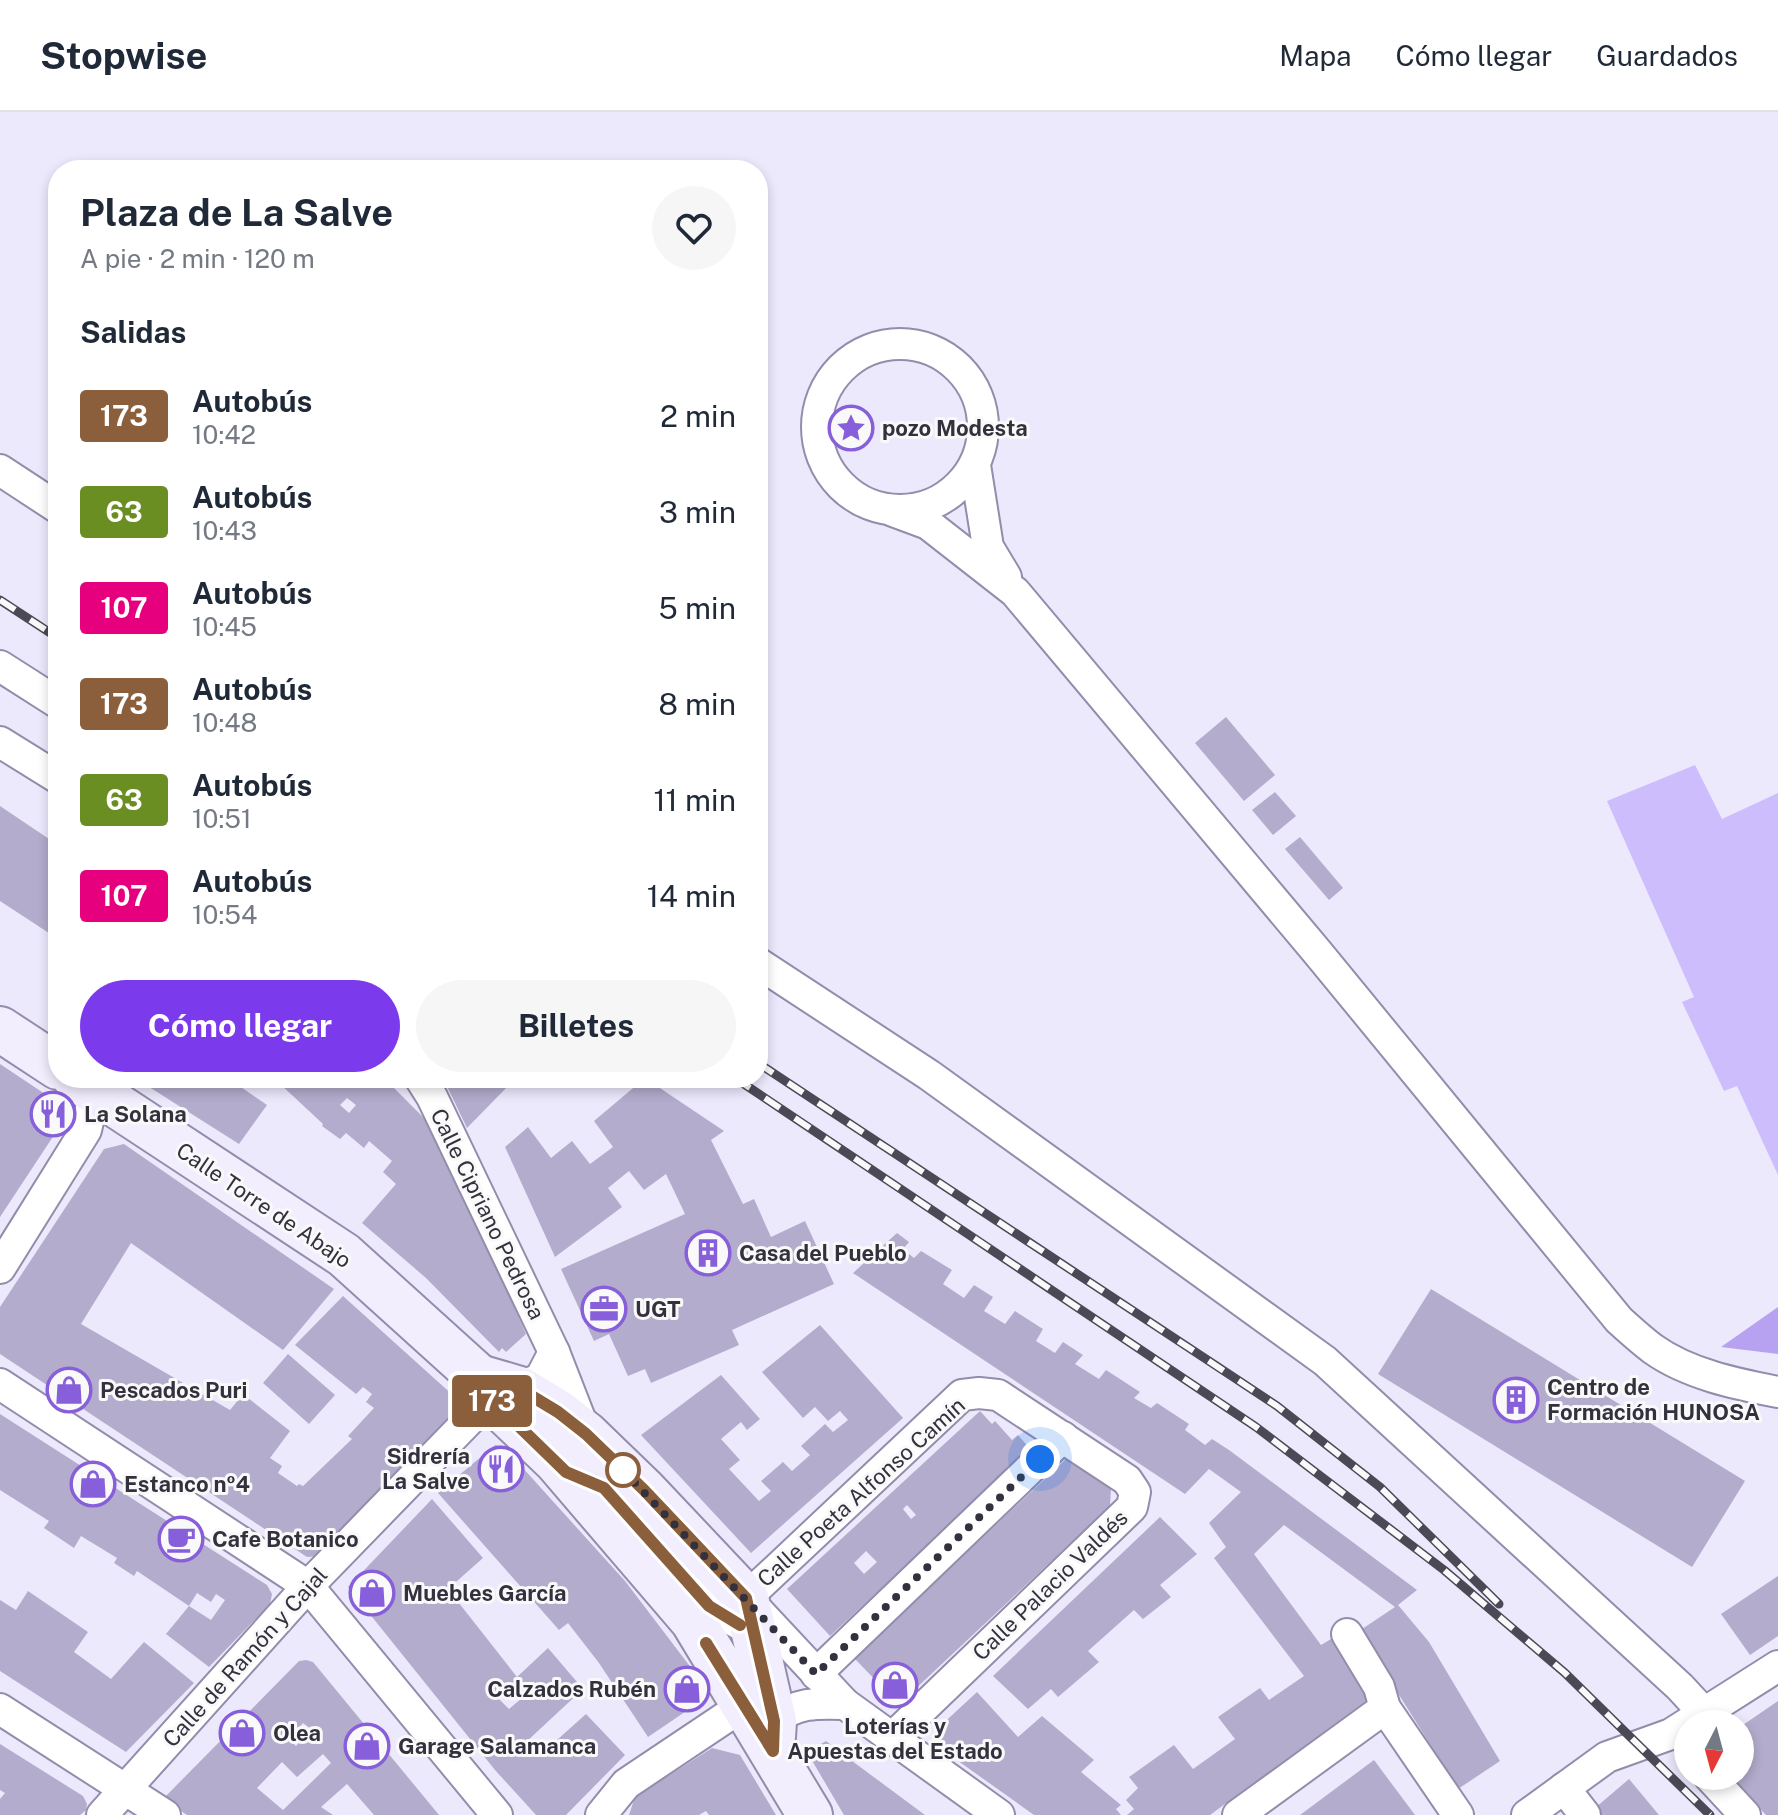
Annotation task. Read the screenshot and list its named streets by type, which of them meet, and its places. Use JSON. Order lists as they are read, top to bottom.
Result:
{
  "streets": {
    "street": [
      "Calle Torre de Abajo",
      "Calle Cipriano Pedrosa",
      "Calle Poeta Alfonso Camín",
      "Calle Palacio Valdés",
      "Calle de Ramón y Cajal"
    ]
  },
  "crossings": [
    ["Calle Torre de Abajo", "Calle de Ramón y Cajal"],
    ["Calle Cipriano Pedrosa", "Calle de Ramón y Cajal"],
    ["Calle Poeta Alfonso Camín", "Calle Palacio Valdés"]
  ],
  "places": {
    "place": ["pozo Modesta"],
    "restaurant": ["La Solana", "Sidrería La Salve"],
    "building": ["Casa del Pueblo", "Centro de Formación HUNOSA"],
    "office": ["UGT"],
    "shop": [
      "Pescados Puri",
      "Estanco nº4",
      "Muebles García",
      "Loterías y Apuestas del Estado",
      "Calzados Rubén",
      "Olea",
      "Garage Salamanca"
    ],
    "cafe": ["Cafe Botanico"]
  },
  "lines": ["bus line 173"],
  "north": "bottom",
  "page": {
    "header": "Stopwise",
    "nav": ["Mapa", "Cómo llegar", "Guardados"],
    "on_map": "173",
    "heading": [
      ["Plaza de La Salve", "A pie · 2 min · 120 m"],
      "Salidas"
    ],
    "list": [
      {
        "mark": "173",
        "name": "Autobús",
        "note": "10:42",
        "value": "2 min"
      },
      {
        "mark": "63",
        "name": "Autobús",
        "note": "10:43",
        "value": "3 min"
      },
      {
        "mark": "107",
        "name": "Autobús",
        "note": "10:45",
        "value": "5 min"
      },
      {
        "mark": "173",
        "name": "Autobús",
        "note": "10:48",
        "value": "8 min"
      },
      {
        "mark": "63",
        "name": "Autobús",
        "note": "10:51",
        "value": "11 min"
      },
      {
        "mark": "107",
        "name": "Autobús",
        "note": "10:54",
        "value": "14 min"
      }
    ],
    "buttons": ["Cómo llegar", "Billetes"]
  }
}
